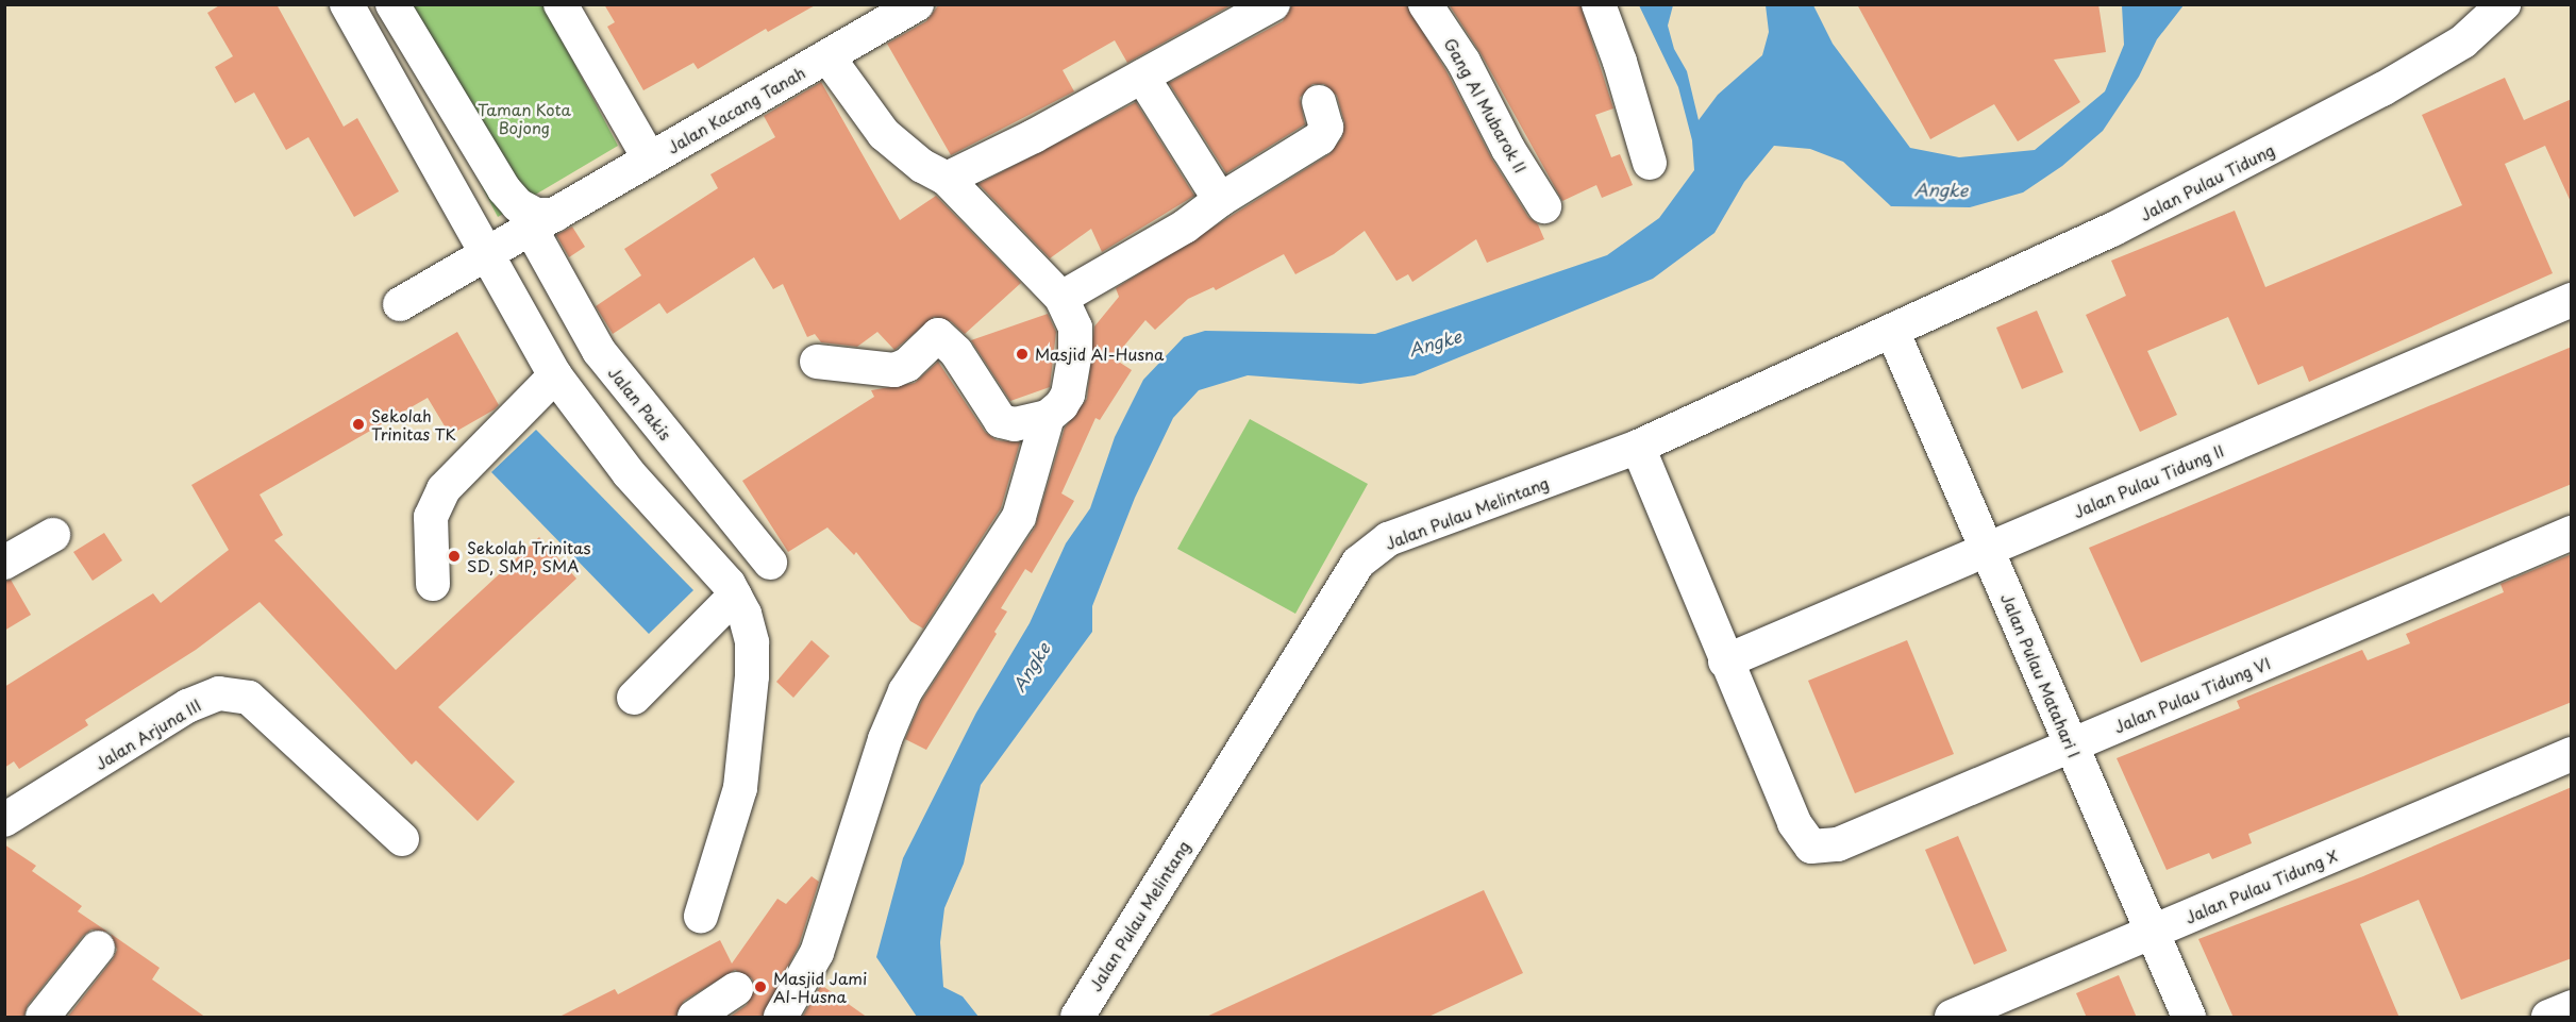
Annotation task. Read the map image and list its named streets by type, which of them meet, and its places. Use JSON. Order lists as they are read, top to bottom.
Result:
{
  "streets": {
    "street": [
      "Gang Al Mubarok II",
      "Jalan Kacang Tanah",
      "Jalan Pulau Tidung",
      "Jalan Pakis",
      "Jalan Pulau Tidung II",
      "Jalan Pulau Melintang",
      "Jalan Pulau Matahari I",
      "Jalan Pulau Tidung VI",
      "Jalan Arjuna III",
      "Jalan Pulau Tidung X"
    ]
  },
  "crossings": [
    ["Jalan Kacang Tanah", "Jalan Pakis"],
    ["Jalan Pulau Tidung", "Jalan Pulau Melintang"],
    ["Jalan Pulau Tidung", "Jalan Pulau Matahari I"],
    ["Jalan Pulau Tidung II", "Jalan Pulau Matahari I"],
    ["Jalan Pulau Tidung II", "Jalan Pulau Tidung VI"],
    ["Jalan Pulau Melintang", "Jalan Pulau Matahari I"],
    ["Jalan Pulau Matahari I", "Jalan Pulau Tidung VI"],
    ["Jalan Pulau Matahari I", "Jalan Pulau Tidung X"]
  ],
  "water": ["Angke"],
  "parks": ["Taman Kota Bojong"],
  "places": [
    "Masjid Al-Husna",
    "Sekolah Trinitas TK",
    "Sekolah Trinitas SD, SMP, SMA",
    "Masjid Jami Al-Husna"
  ]
}
